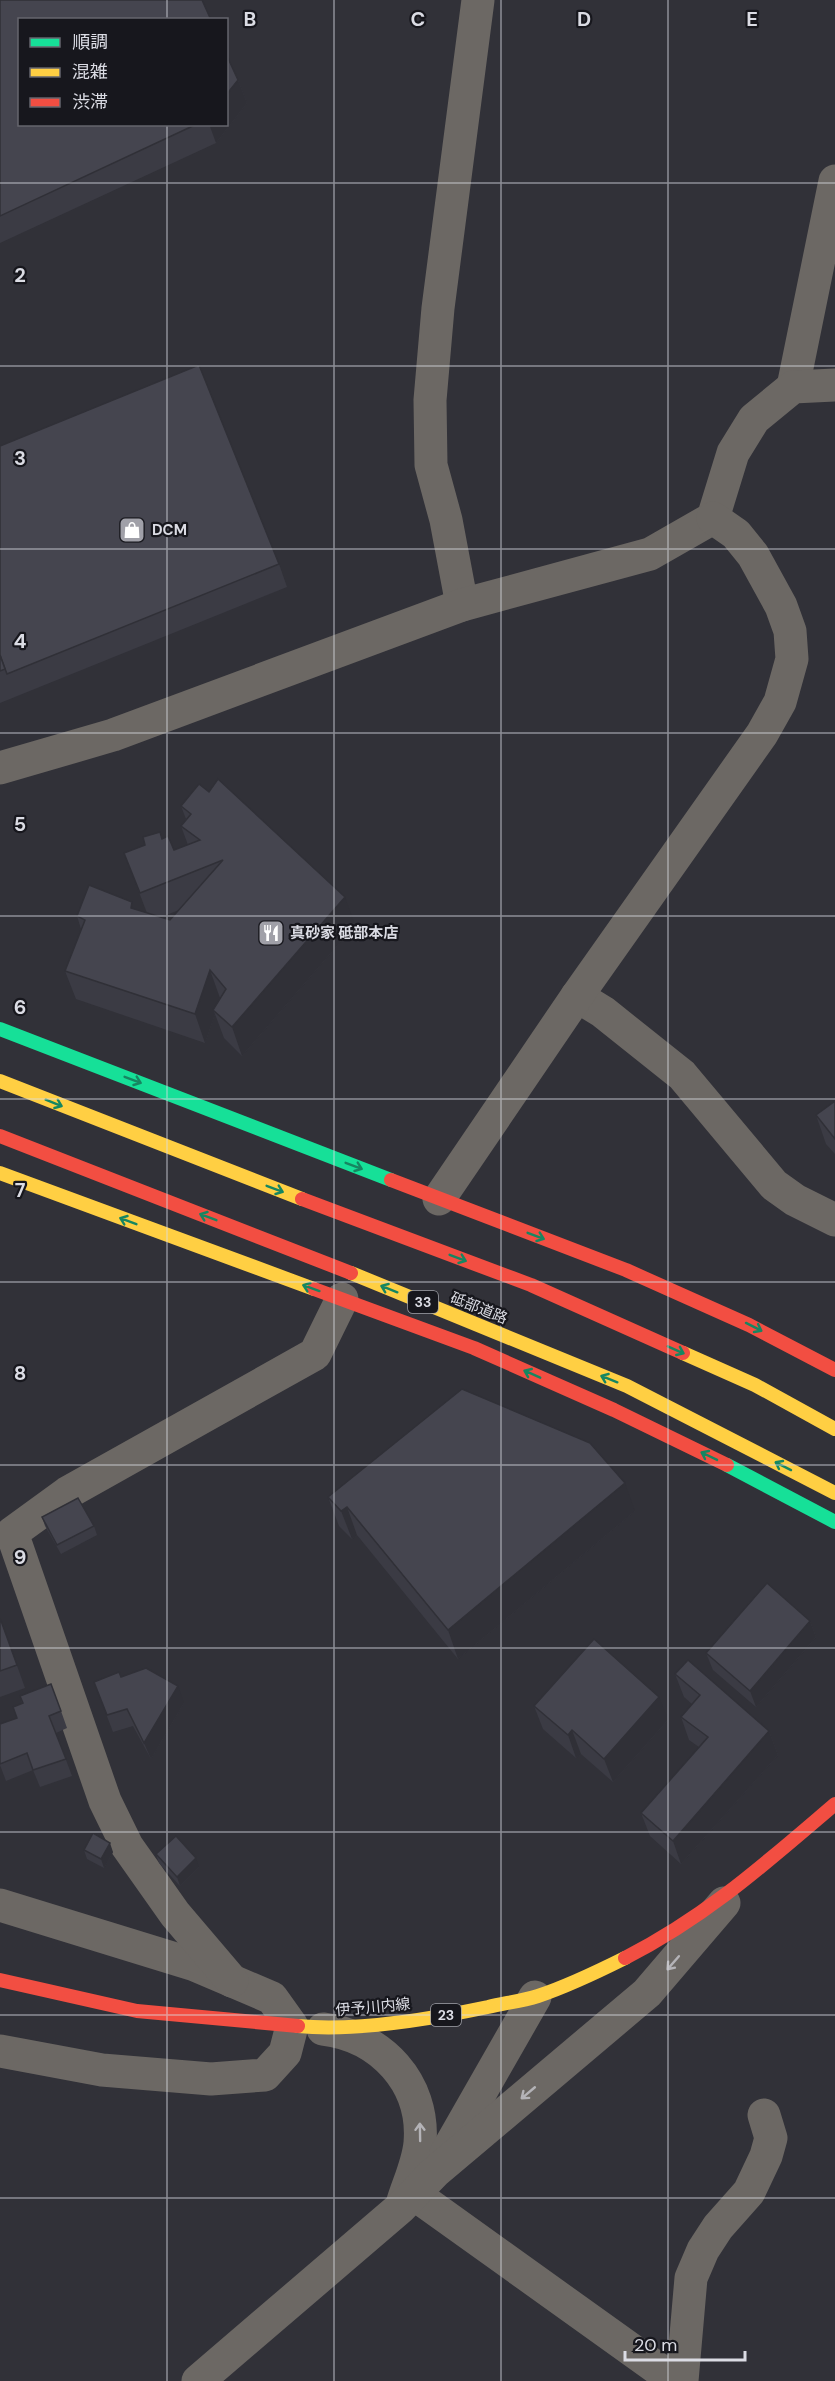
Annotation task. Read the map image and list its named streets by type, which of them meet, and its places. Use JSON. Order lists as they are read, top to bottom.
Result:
{
  "streets": {
    "main road": [
      "33",
      "砥部道路",
      "伊予川内線",
      "23"
    ]
  },
  "places": {
    "shop": ["DCM"],
    "restaurant": ["真砂家 砥部本店"]
  },
  "legend": ["順調", "混雑", "渋滞"],
  "scale_bar": "20 m",
  "grid": {
    "columns": [
      "B",
      "C",
      "D",
      "E"
    ],
    "rows": [
      "2",
      "3",
      "4",
      "5",
      "6",
      "7",
      "8",
      "9"
    ]
  }
}
